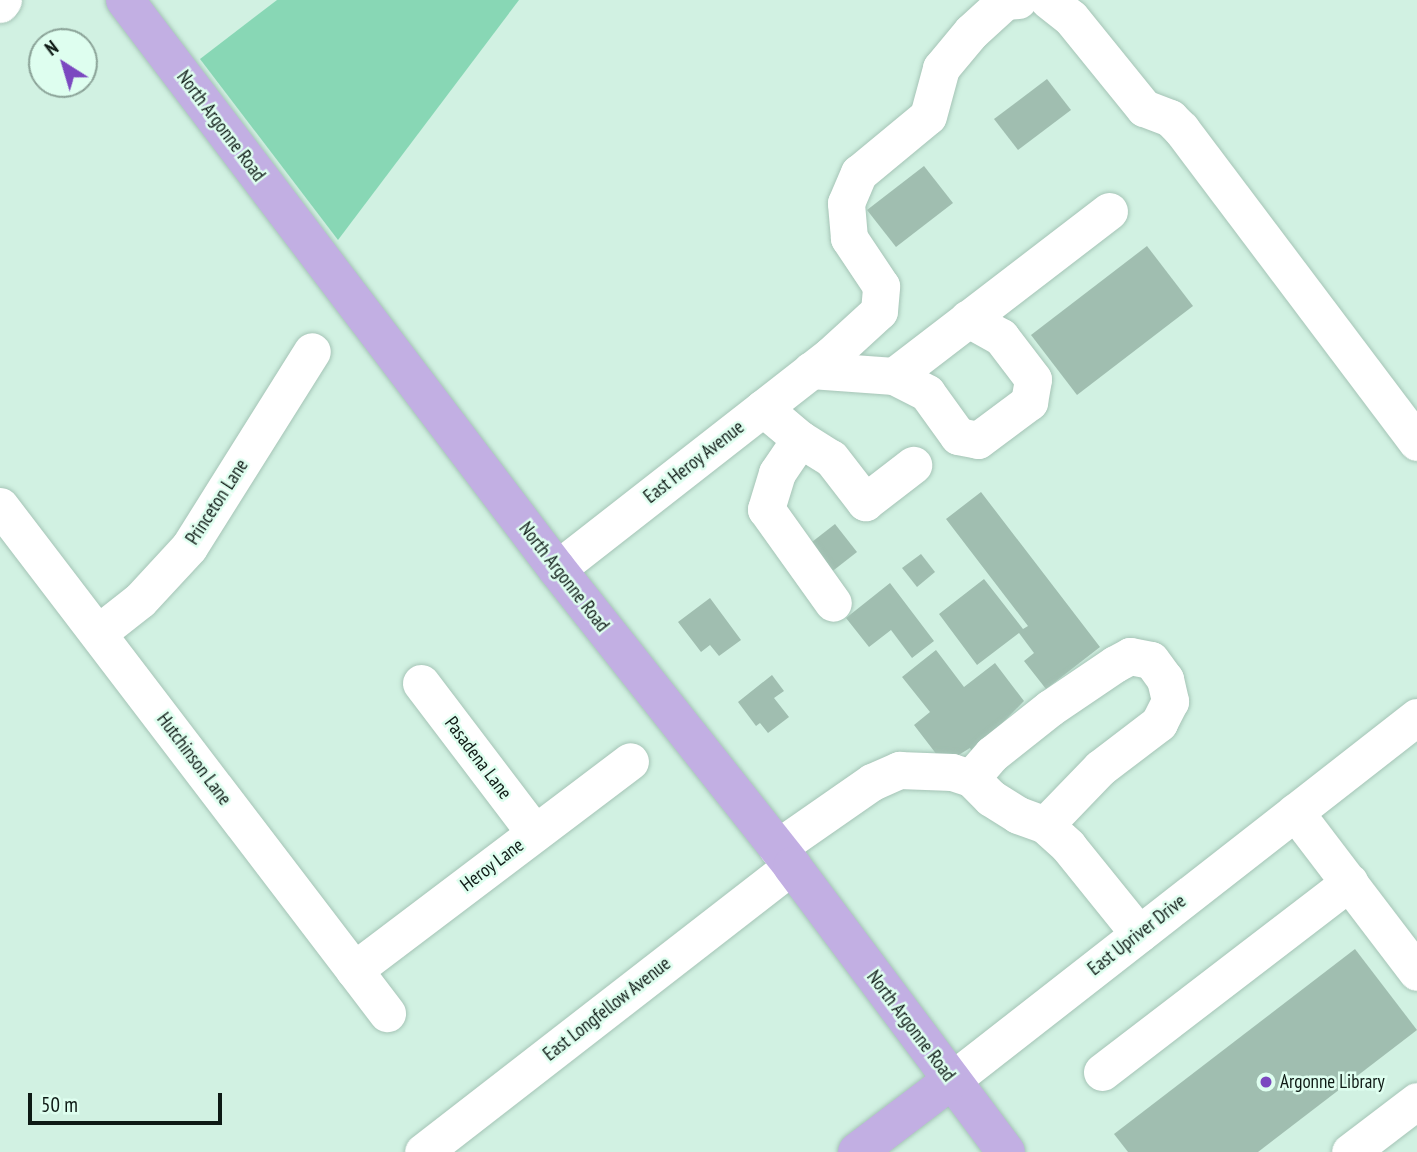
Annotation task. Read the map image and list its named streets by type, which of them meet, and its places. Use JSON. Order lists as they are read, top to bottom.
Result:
{
  "streets": {
    "main road": ["North Argonne Road", "East Upriver Drive"],
    "street": [
      "East Heroy Avenue",
      "Princeton Lane",
      "Pasadena Lane",
      "Hutchinson Lane",
      "Heroy Lane",
      "East Longfellow Avenue"
    ]
  },
  "crossings": [
    ["North Argonne Road", "East Heroy Avenue"],
    ["North Argonne Road", "East Upriver Drive"],
    ["North Argonne Road", "East Longfellow Avenue"],
    ["Princeton Lane", "Hutchinson Lane"],
    ["Pasadena Lane", "Heroy Lane"],
    ["Hutchinson Lane", "Heroy Lane"]
  ],
  "places": ["Argonne Library"],
  "scale_bar": "50 m",
  "north": "top left"
}
